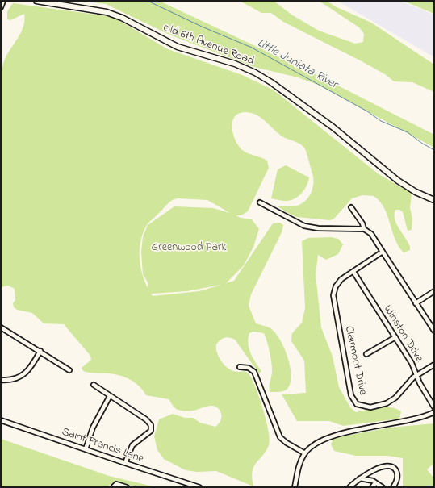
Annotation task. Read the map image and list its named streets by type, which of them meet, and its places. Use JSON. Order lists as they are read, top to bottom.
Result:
{
  "streets": {
    "main road": ["Old 6th Avenue Road"],
    "street": ["Winston Drive", "Clairmont Drive", "Saint Francis Lane"]
  },
  "crossings": [
    ["Winston Drive", "Clairmont Drive"]
  ],
  "water": ["Little Juniata River"],
  "parks": ["Greenwood Park"]
}
